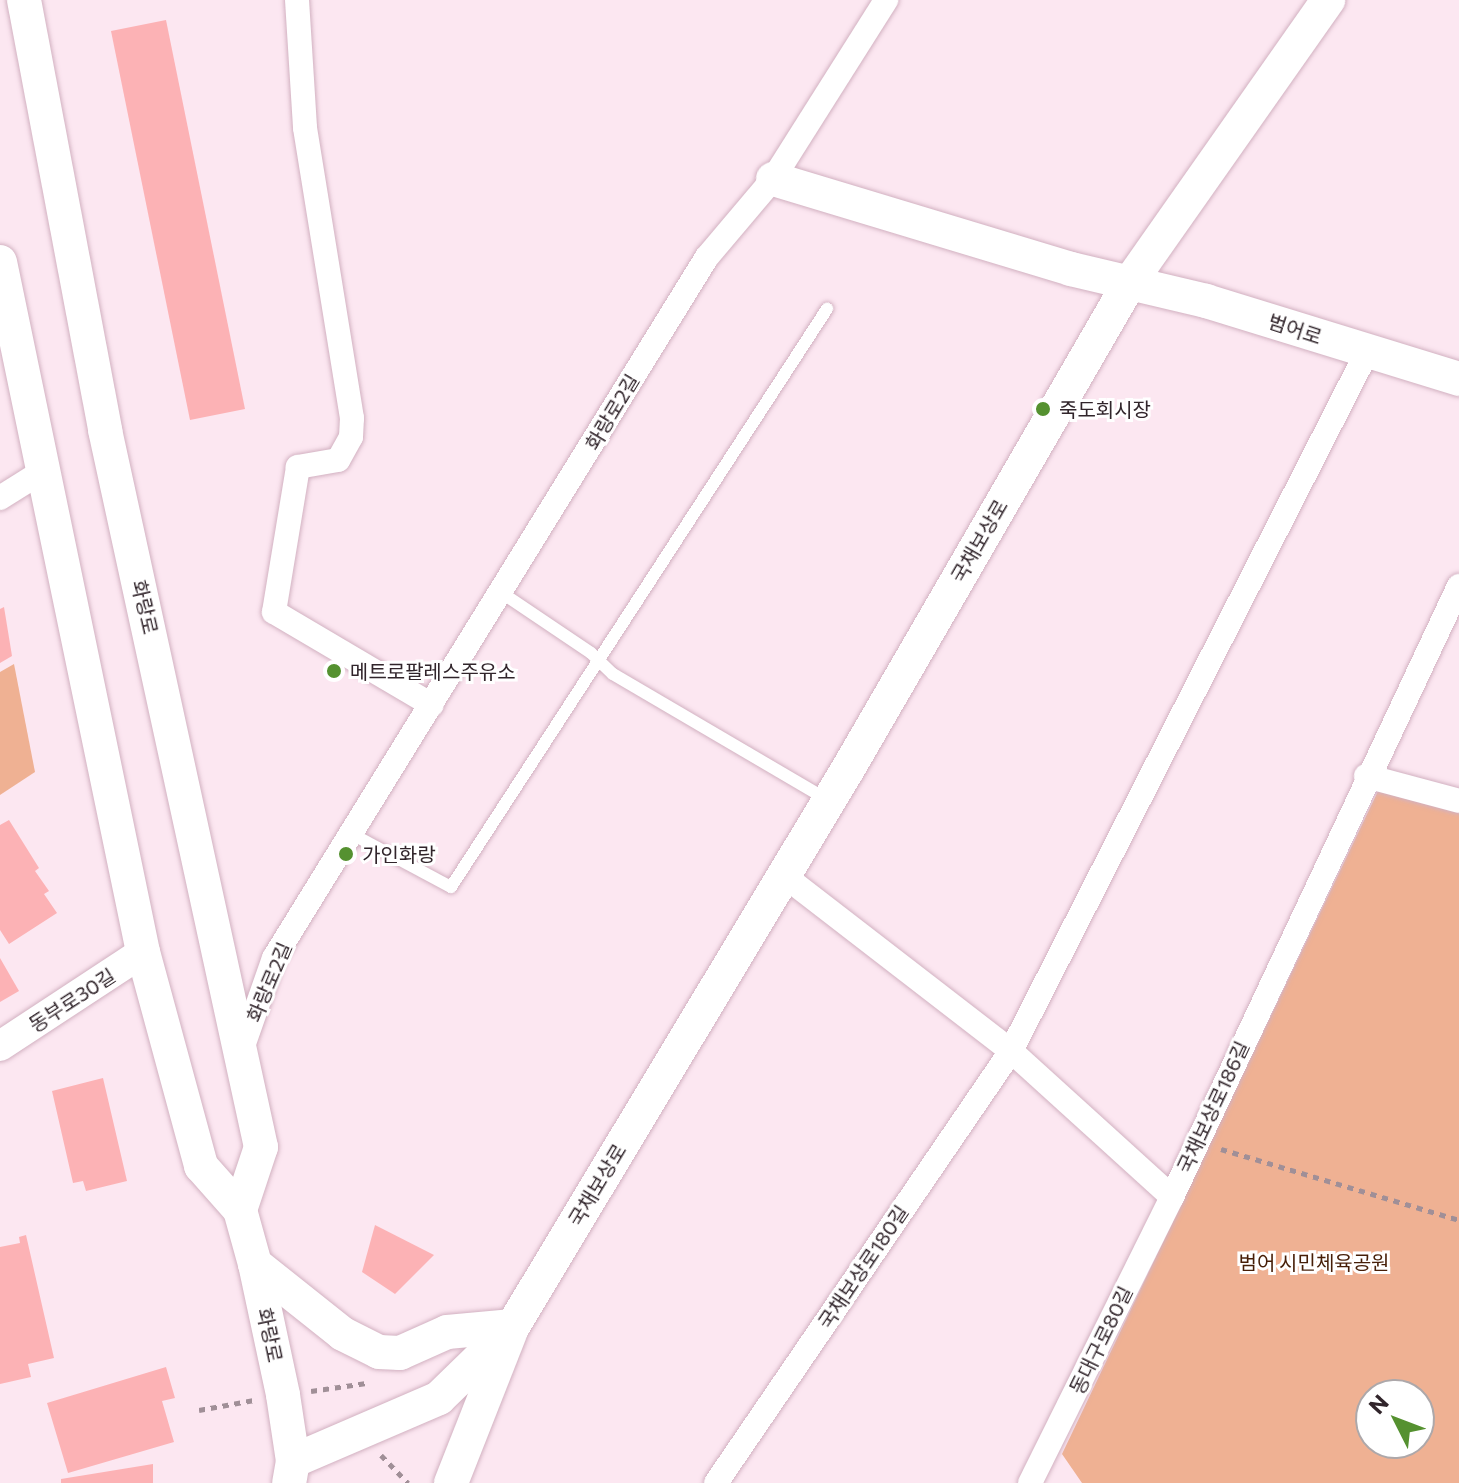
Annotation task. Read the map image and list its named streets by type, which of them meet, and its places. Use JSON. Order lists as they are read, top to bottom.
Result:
{
  "streets": {
    "main road": ["범어로", "국채보상로", "화랑로"],
    "street": [
      "화랑로2길",
      "동부로30길",
      "국채보상로186길",
      "국채보상로180길",
      "동대구로80길"
    ]
  },
  "crossings": [
    ["범어로", "국채보상로"],
    ["범어로", "국채보상로180길"],
    ["화랑로2길", "화랑로"],
    ["국채보상로", "화랑로"],
    ["국채보상로", "국채보상로186길"],
    ["화랑로", "동부로30길"],
    ["국채보상로186길", "국채보상로180길"],
    ["국채보상로186길", "동대구로80길"]
  ],
  "parks": ["범어 시민체육공원"],
  "places": ["죽도회시장", "메트로팔레스주유소", "가인화랑"],
  "north": "top left"
}
